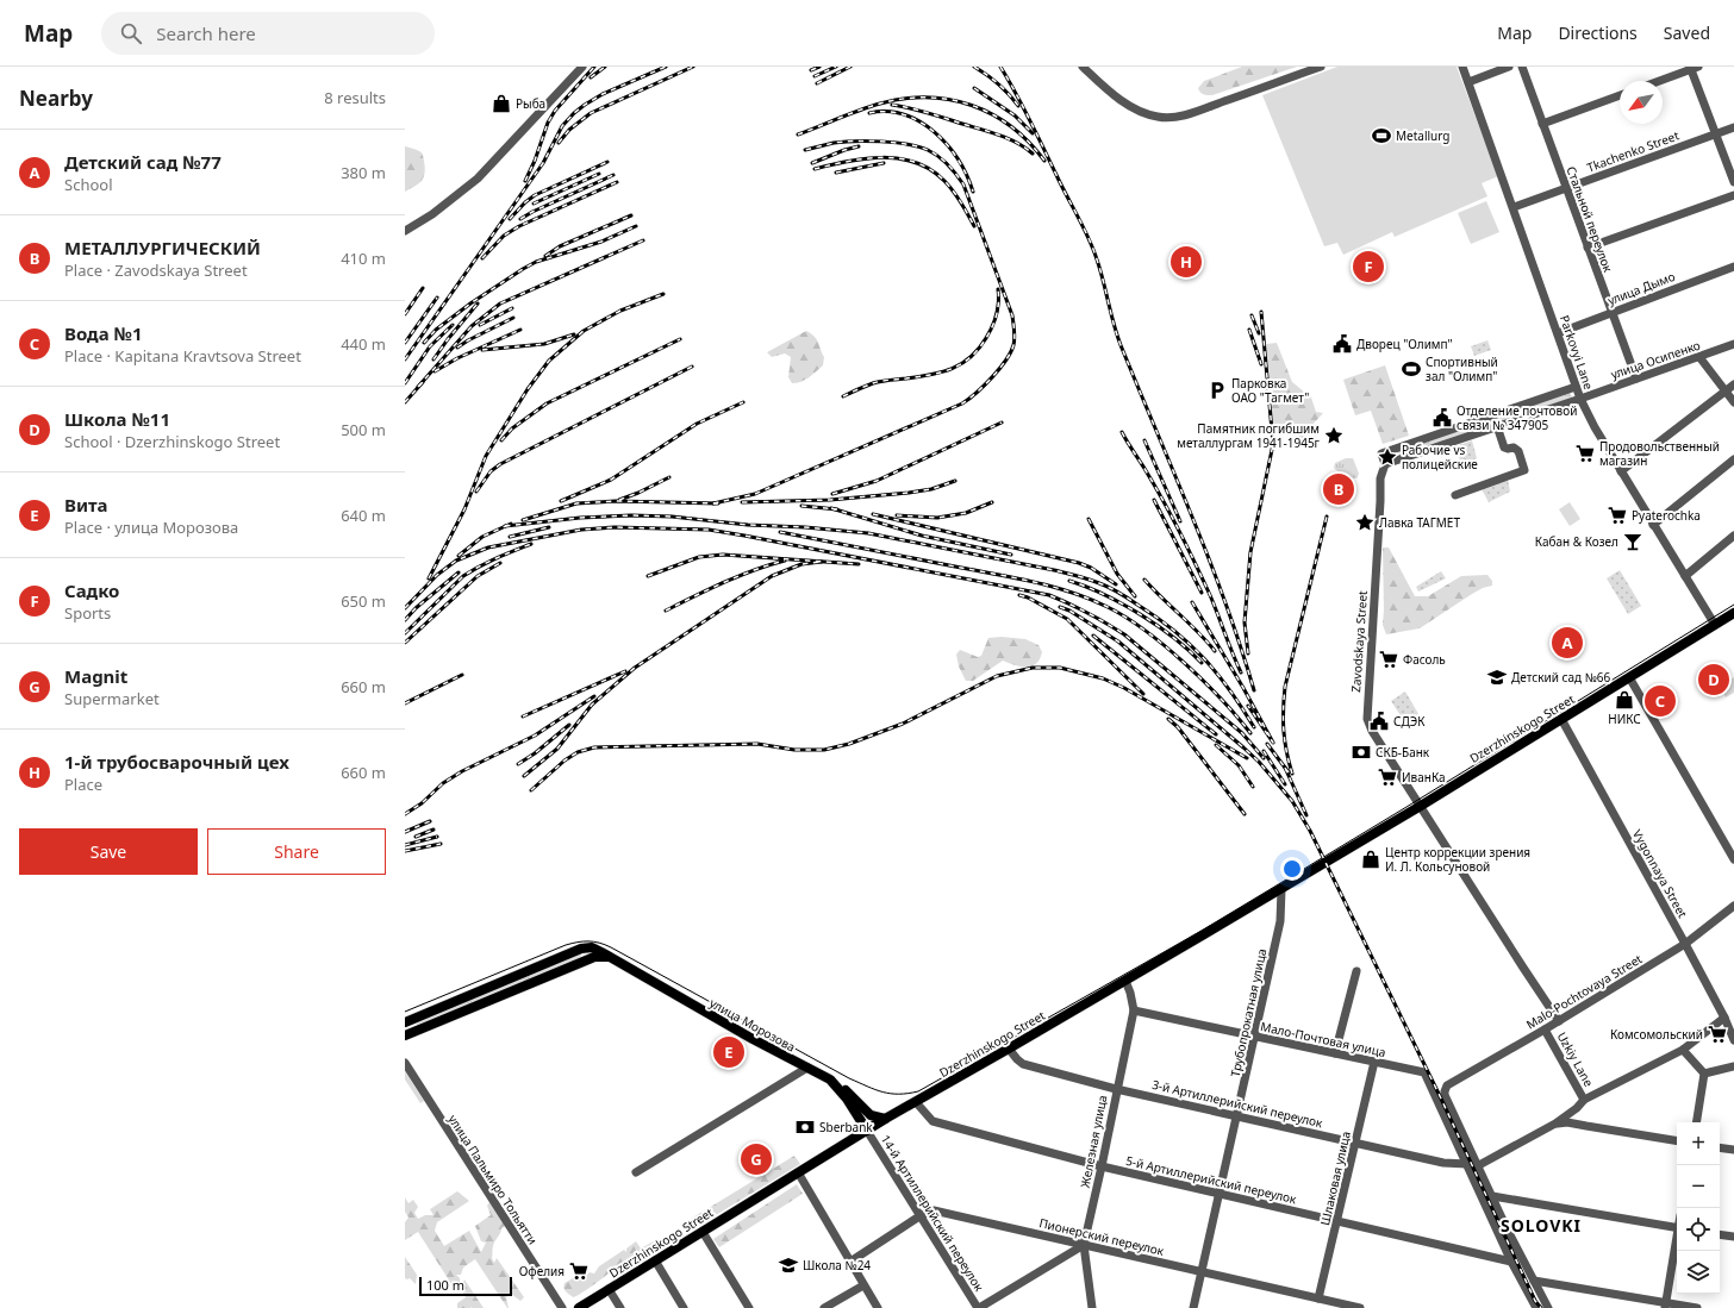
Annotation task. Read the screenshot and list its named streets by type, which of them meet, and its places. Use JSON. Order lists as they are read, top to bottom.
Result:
{
  "streets": {
    "main road": ["Dzerzhinskogo Street", "улица Морозова"],
    "street": [
      "Tkachenko Street",
      "Стальной переулок",
      "улица Дымо",
      "Parkovyi Lane",
      "улица Осипенко",
      "Zavodskaya Street",
      "Vygonnaya Street",
      "Malo-Pochtovaya Street",
      "Трубопрокатная улица",
      "Мало-Почтовая улица",
      "Uzkiy Lane",
      "3-й Артиллерийский переулок",
      "Железная улица",
      "Шлаковая улица",
      "улица Пальмиро Тольятти",
      "5-й Артиллерийский переулок",
      "14-й Артиллерийский переулок",
      "Пионерский переулок"
    ]
  },
  "crossings": [
    ["Tkachenko Street", "Стальной переулок"],
    ["Tkachenko Street", "Parkovyi Lane"],
    ["Стальной переулок", "улица Дымо"],
    ["Стальной переулок", "улица Осипенко"],
    ["улица Дымо", "Parkovyi Lane"],
    ["Parkovyi Lane", "улица Осипенко"],
    ["Parkovyi Lane", "Dzerzhinskogo Street"],
    ["улица Осипенко", "Zavodskaya Street"],
    ["Zavodskaya Street", "Dzerzhinskogo Street"],
    ["Dzerzhinskogo Street", "Vygonnaya Street"],
    ["Dzerzhinskogo Street", "Трубопрокатная улица"],
    ["Dzerzhinskogo Street", "улица Морозова"],
    ["Dzerzhinskogo Street", "3-й Артиллерийский переулок"],
    ["Dzerzhinskogo Street", "Железная улица"],
    ["Dzerzhinskogo Street", "5-й Артиллерийский переулок"],
    ["Dzerzhinskogo Street", "14-й Артиллерийский переулок"],
    ["Vygonnaya Street", "Malo-Pochtovaya Street"],
    ["Malo-Pochtovaya Street", "Uzkiy Lane"],
    ["Трубопрокатная улица", "Мало-Почтовая улица"],
    ["Трубопрокатная улица", "3-й Артиллерийский переулок"],
    ["Трубопрокатная улица", "5-й Артиллерийский переулок"],
    ["Трубопрокатная улица", "Пионерский переулок"],
    ["улица Морозова", "14-й Артиллерийский переулок"],
    ["Мало-Почтовая улица", "3-й Артиллерийский переулок"],
    ["Мало-Почтовая улица", "Железная улица"],
    ["Мало-Почтовая улица", "Шлаковая улица"],
    ["3-й Артиллерийский переулок", "Железная улица"],
    ["3-й Артиллерийский переулок", "Шлаковая улица"],
    ["Железная улица", "5-й Артиллерийский переулок"],
    ["Железная улица", "Пионерский переулок"],
    ["Шлаковая улица", "5-й Артиллерийский переулок"],
    ["Шлаковая улица", "Пионерский переулок"],
    ["14-й Артиллерийский переулок", "Пионерский переулок"]
  ],
  "districts": ["SOLOVKI"],
  "places": {
    "shop": ["Рыба", "НИКС", "Центр коррекции зрения И. Л. Кольсуновой"],
    "sports": ["Metallurg", "Спортивный зал \"Олимп\""],
    "public building": ["Дворец \"Олимп\"", "Отделение почтовой связи № 347905", "СДЭК"],
    "parking": ["Парковка ОАО \"Тагмет\""],
    "place": ["Памятник погибшим металлургам 1941-1945г", "Рабочие vs полицейские", "Лавка ТАГМЕТ"],
    "supermarket": [
      "Продовольственный магазин",
      "Pyaterochka",
      "Фасоль",
      "ИванКа",
      "Комсомольский",
      "Офелия"
    ],
    "bar": ["Кабан & Козел"],
    "school or university": ["Детский сад №66", "Школа №24"],
    "bank": ["СКБ-Банк", "Sberbank"]
  },
  "scale_bar": "100 m",
  "north": "bottom left",
  "page": {
    "header": "Map",
    "search": "Search here",
    "nav": ["Map", "Directions", "Saved"],
    "heading": ["Nearby", "8 results"],
    "list": [
      {
        "mark": "A",
        "name": "Детский сад №77",
        "note": "School",
        "value": "380 m"
      },
      {
        "mark": "B",
        "name": "МЕТАЛЛУРГИЧЕСКИЙ",
        "note": "Place · Zavodskaya Street",
        "value": "410 m"
      },
      {
        "mark": "C",
        "name": "Вода №1",
        "note": "Place · Kapitana Kravtsova Street",
        "value": "440 m"
      },
      {
        "mark": "D",
        "name": "Школа №11",
        "note": "School · Dzerzhinskogo Street",
        "value": "500 m"
      },
      {
        "mark": "E",
        "name": "Вита",
        "note": "Place · улица Морозова",
        "value": "640 m"
      },
      {
        "mark": "F",
        "name": "Садко",
        "note": "Sports",
        "value": "650 m"
      },
      {
        "mark": "G",
        "name": "Magnit",
        "note": "Supermarket",
        "value": "660 m"
      },
      {
        "mark": "H",
        "name": "1-й трубосварочный цех",
        "note": "Place",
        "value": "660 m"
      }
    ],
    "pins": [
      "H",
      "F",
      "B",
      "A",
      "D",
      "C",
      "E",
      "G"
    ],
    "buttons": ["Save", "Share"],
    "map_buttons": ["+", "−"],
    "scale": "100 m"
  }
}
